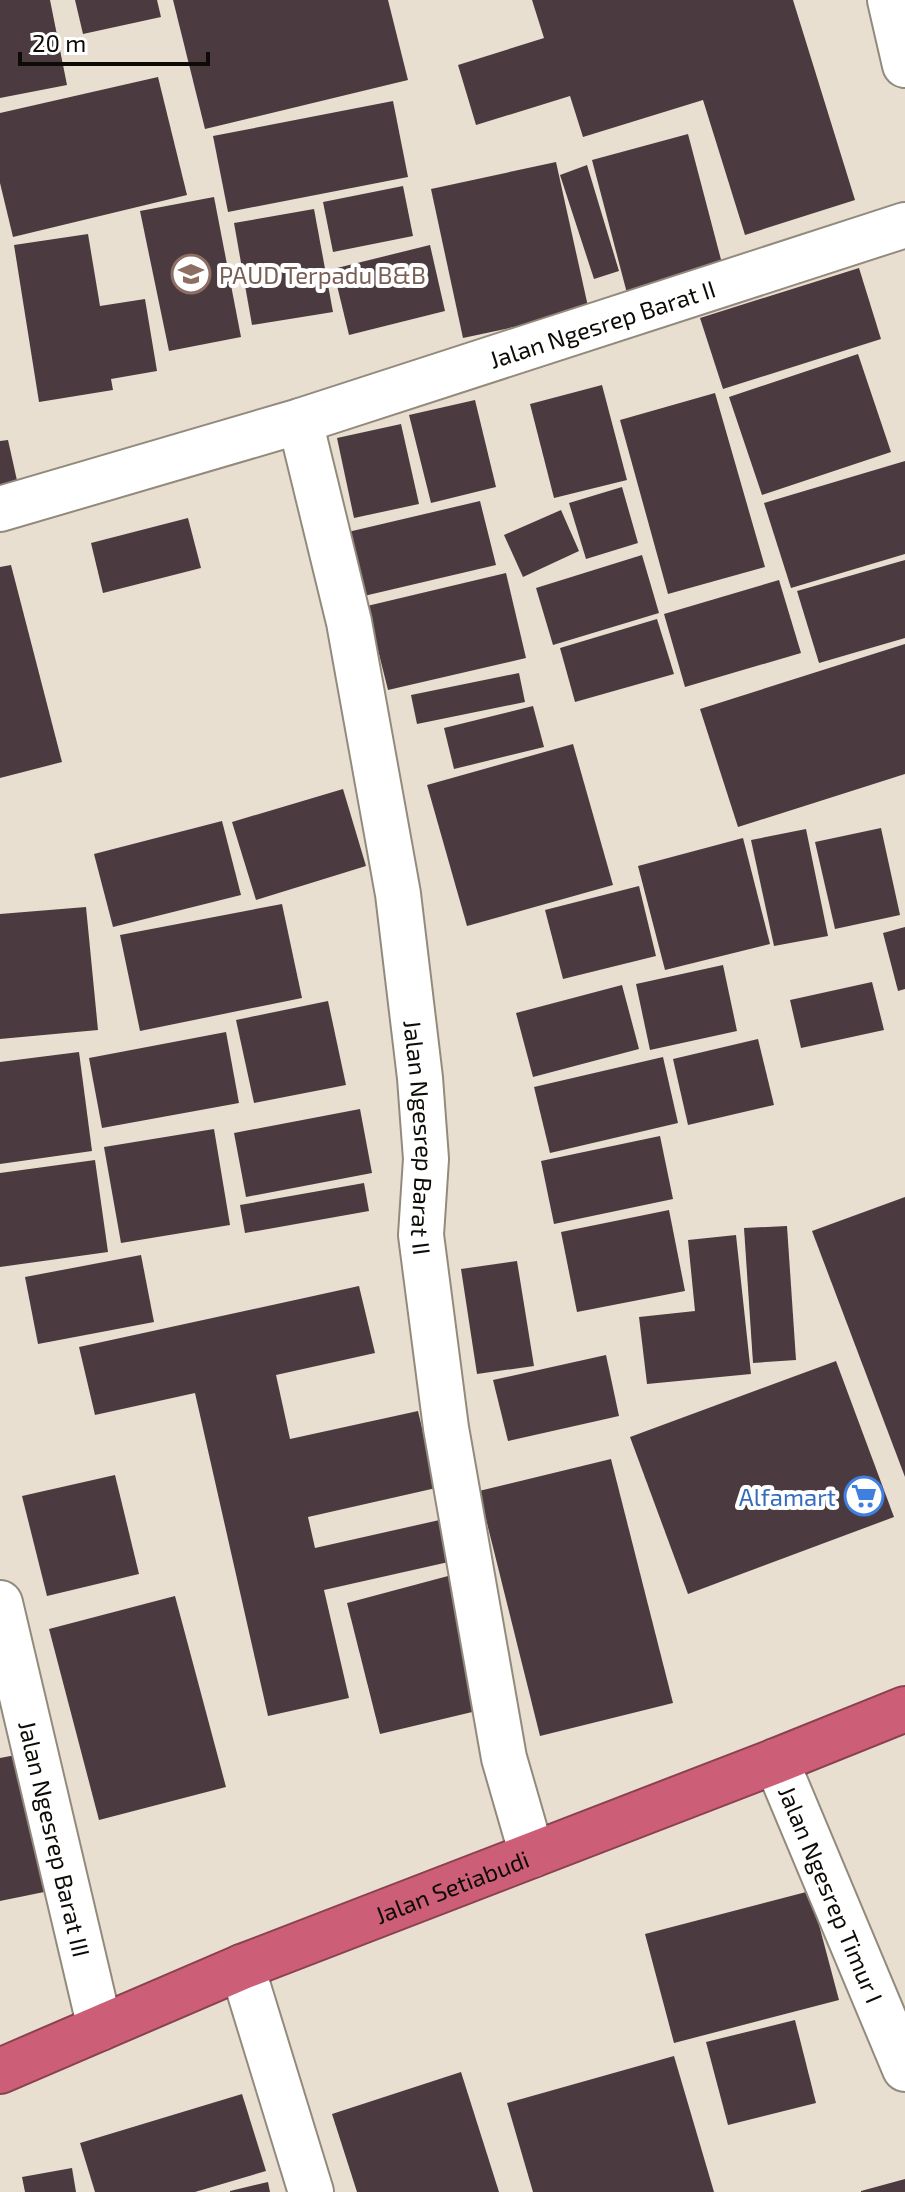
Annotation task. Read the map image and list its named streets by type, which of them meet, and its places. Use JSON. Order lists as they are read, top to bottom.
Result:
{
  "streets": {
    "highway": ["Jalan Setiabudi"],
    "street": ["Jalan Ngesrep Barat II", "Jalan Ngesrep Barat III", "Jalan Ngesrep Timur I"]
  },
  "crossings": [
    ["Jalan Ngesrep Barat II", "Jalan Setiabudi"],
    ["Jalan Ngesrep Barat III", "Jalan Setiabudi"],
    ["Jalan Setiabudi", "Jalan Ngesrep Timur I"]
  ],
  "places": {
    "school or university": ["PAUD Terpadu B&B"],
    "supermarket": ["Alfamart"]
  },
  "scale_bar": "20 m"
}
